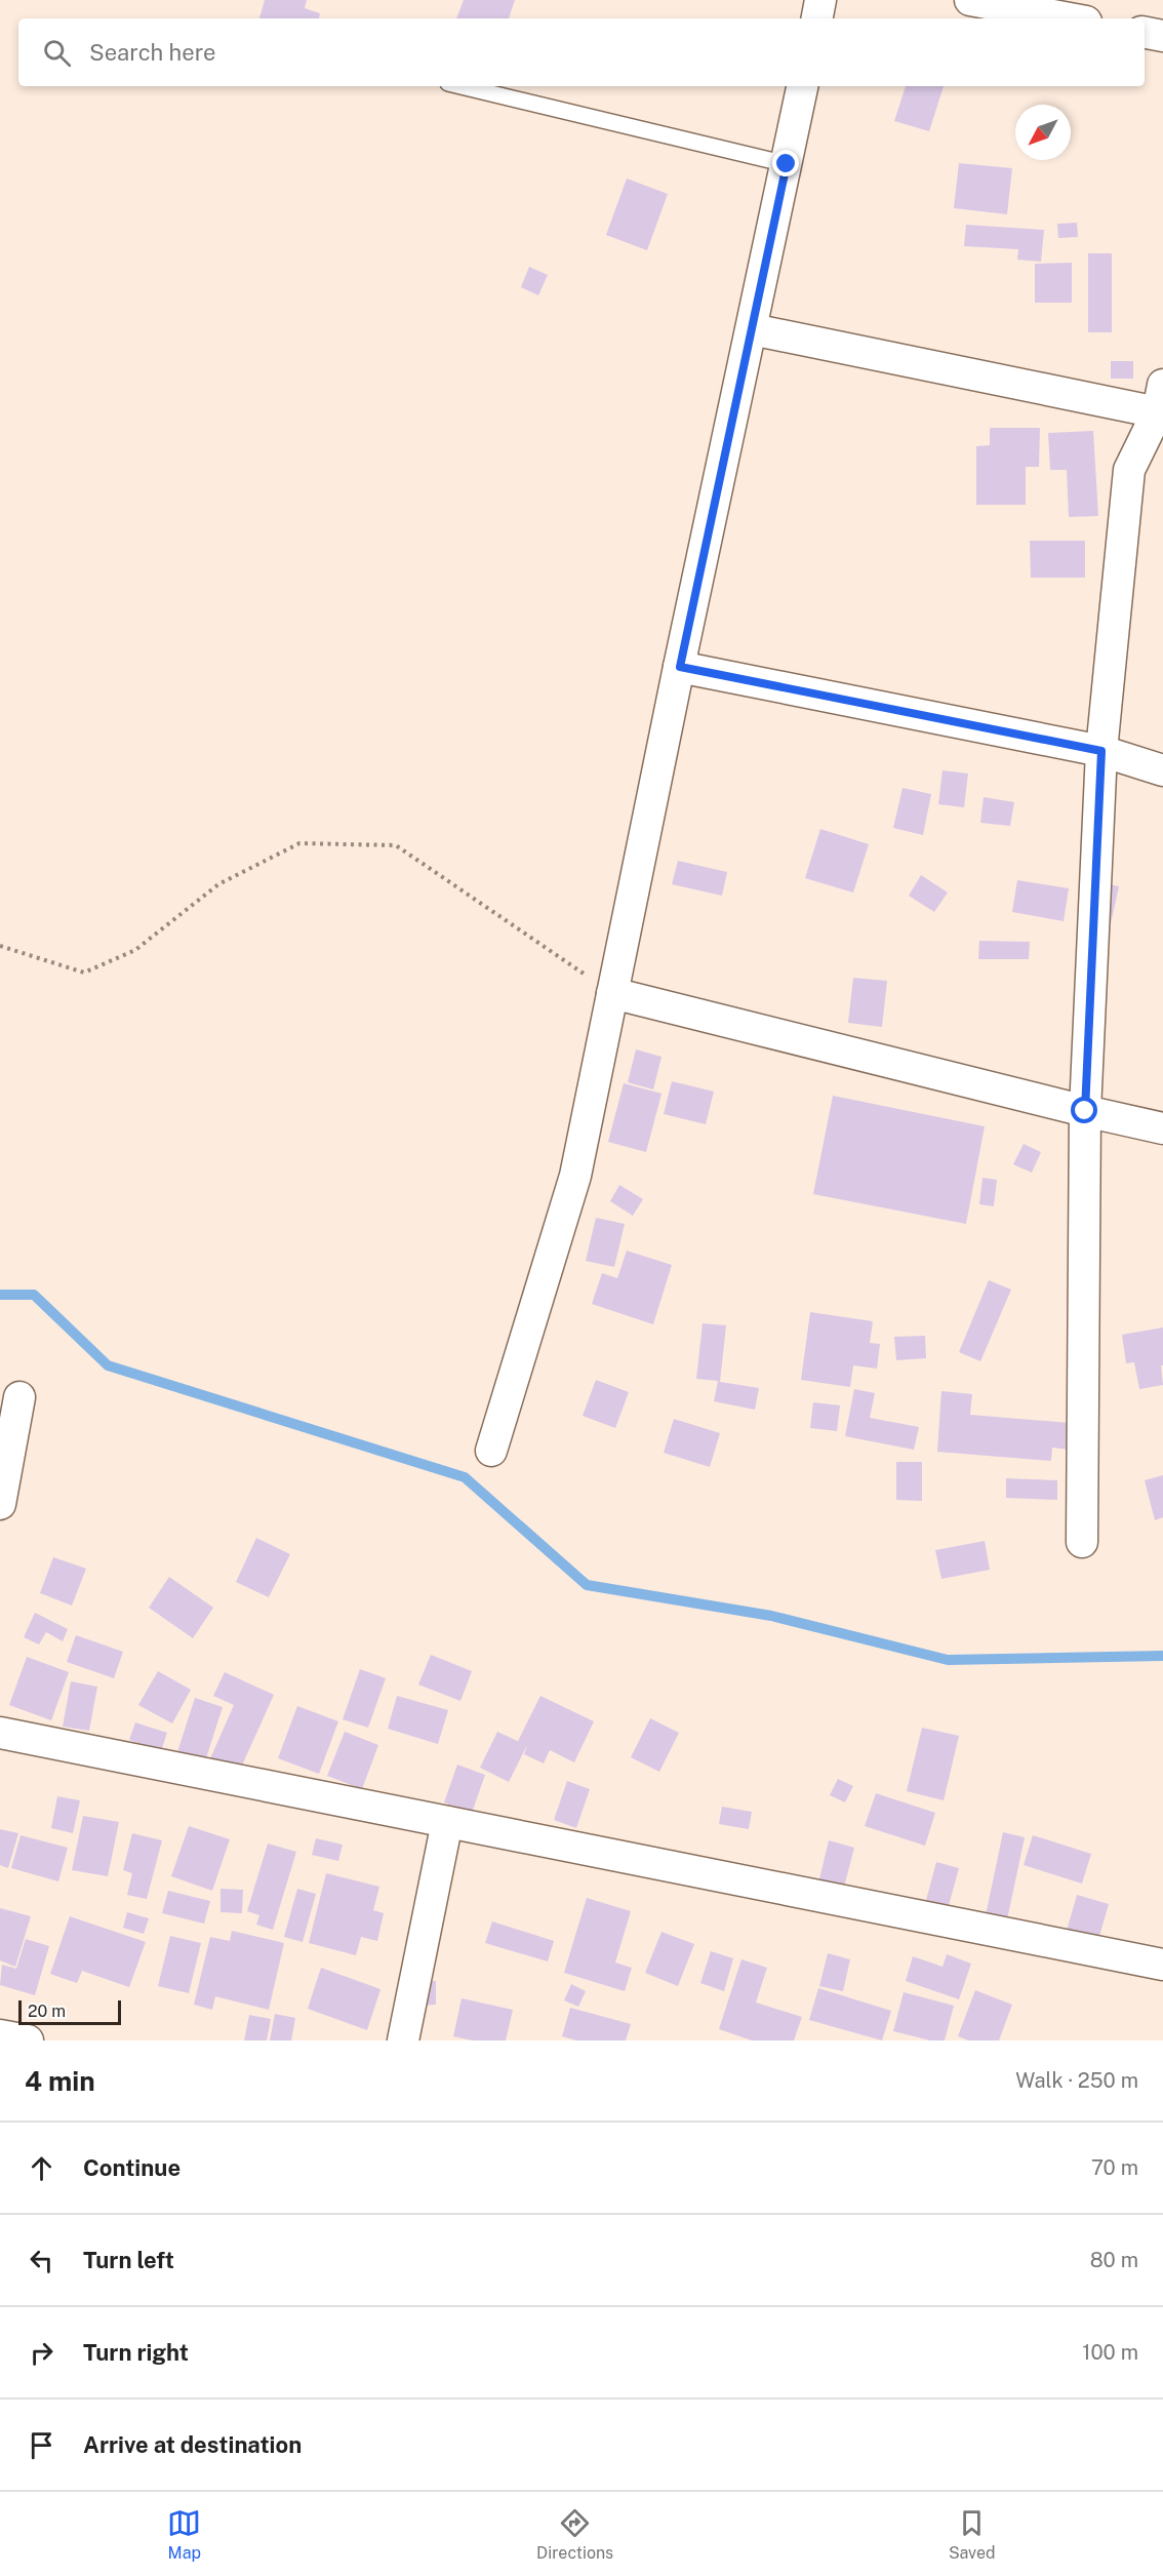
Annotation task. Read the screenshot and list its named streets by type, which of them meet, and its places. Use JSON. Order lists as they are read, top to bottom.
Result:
{
  "scale_bar": "20 m",
  "north": "bottom left",
  "page": {
    "search": "Search here",
    "scale": "20 m",
    "heading": ["4 min", "Walk · 250 m"],
    "list": [
      ["Continue", "70 m"],
      ["Turn left", "80 m"],
      ["Turn right", "100 m"],
      "Arrive at destination"
    ],
    "nav": ["Map", "Directions", "Saved"]
  }
}
